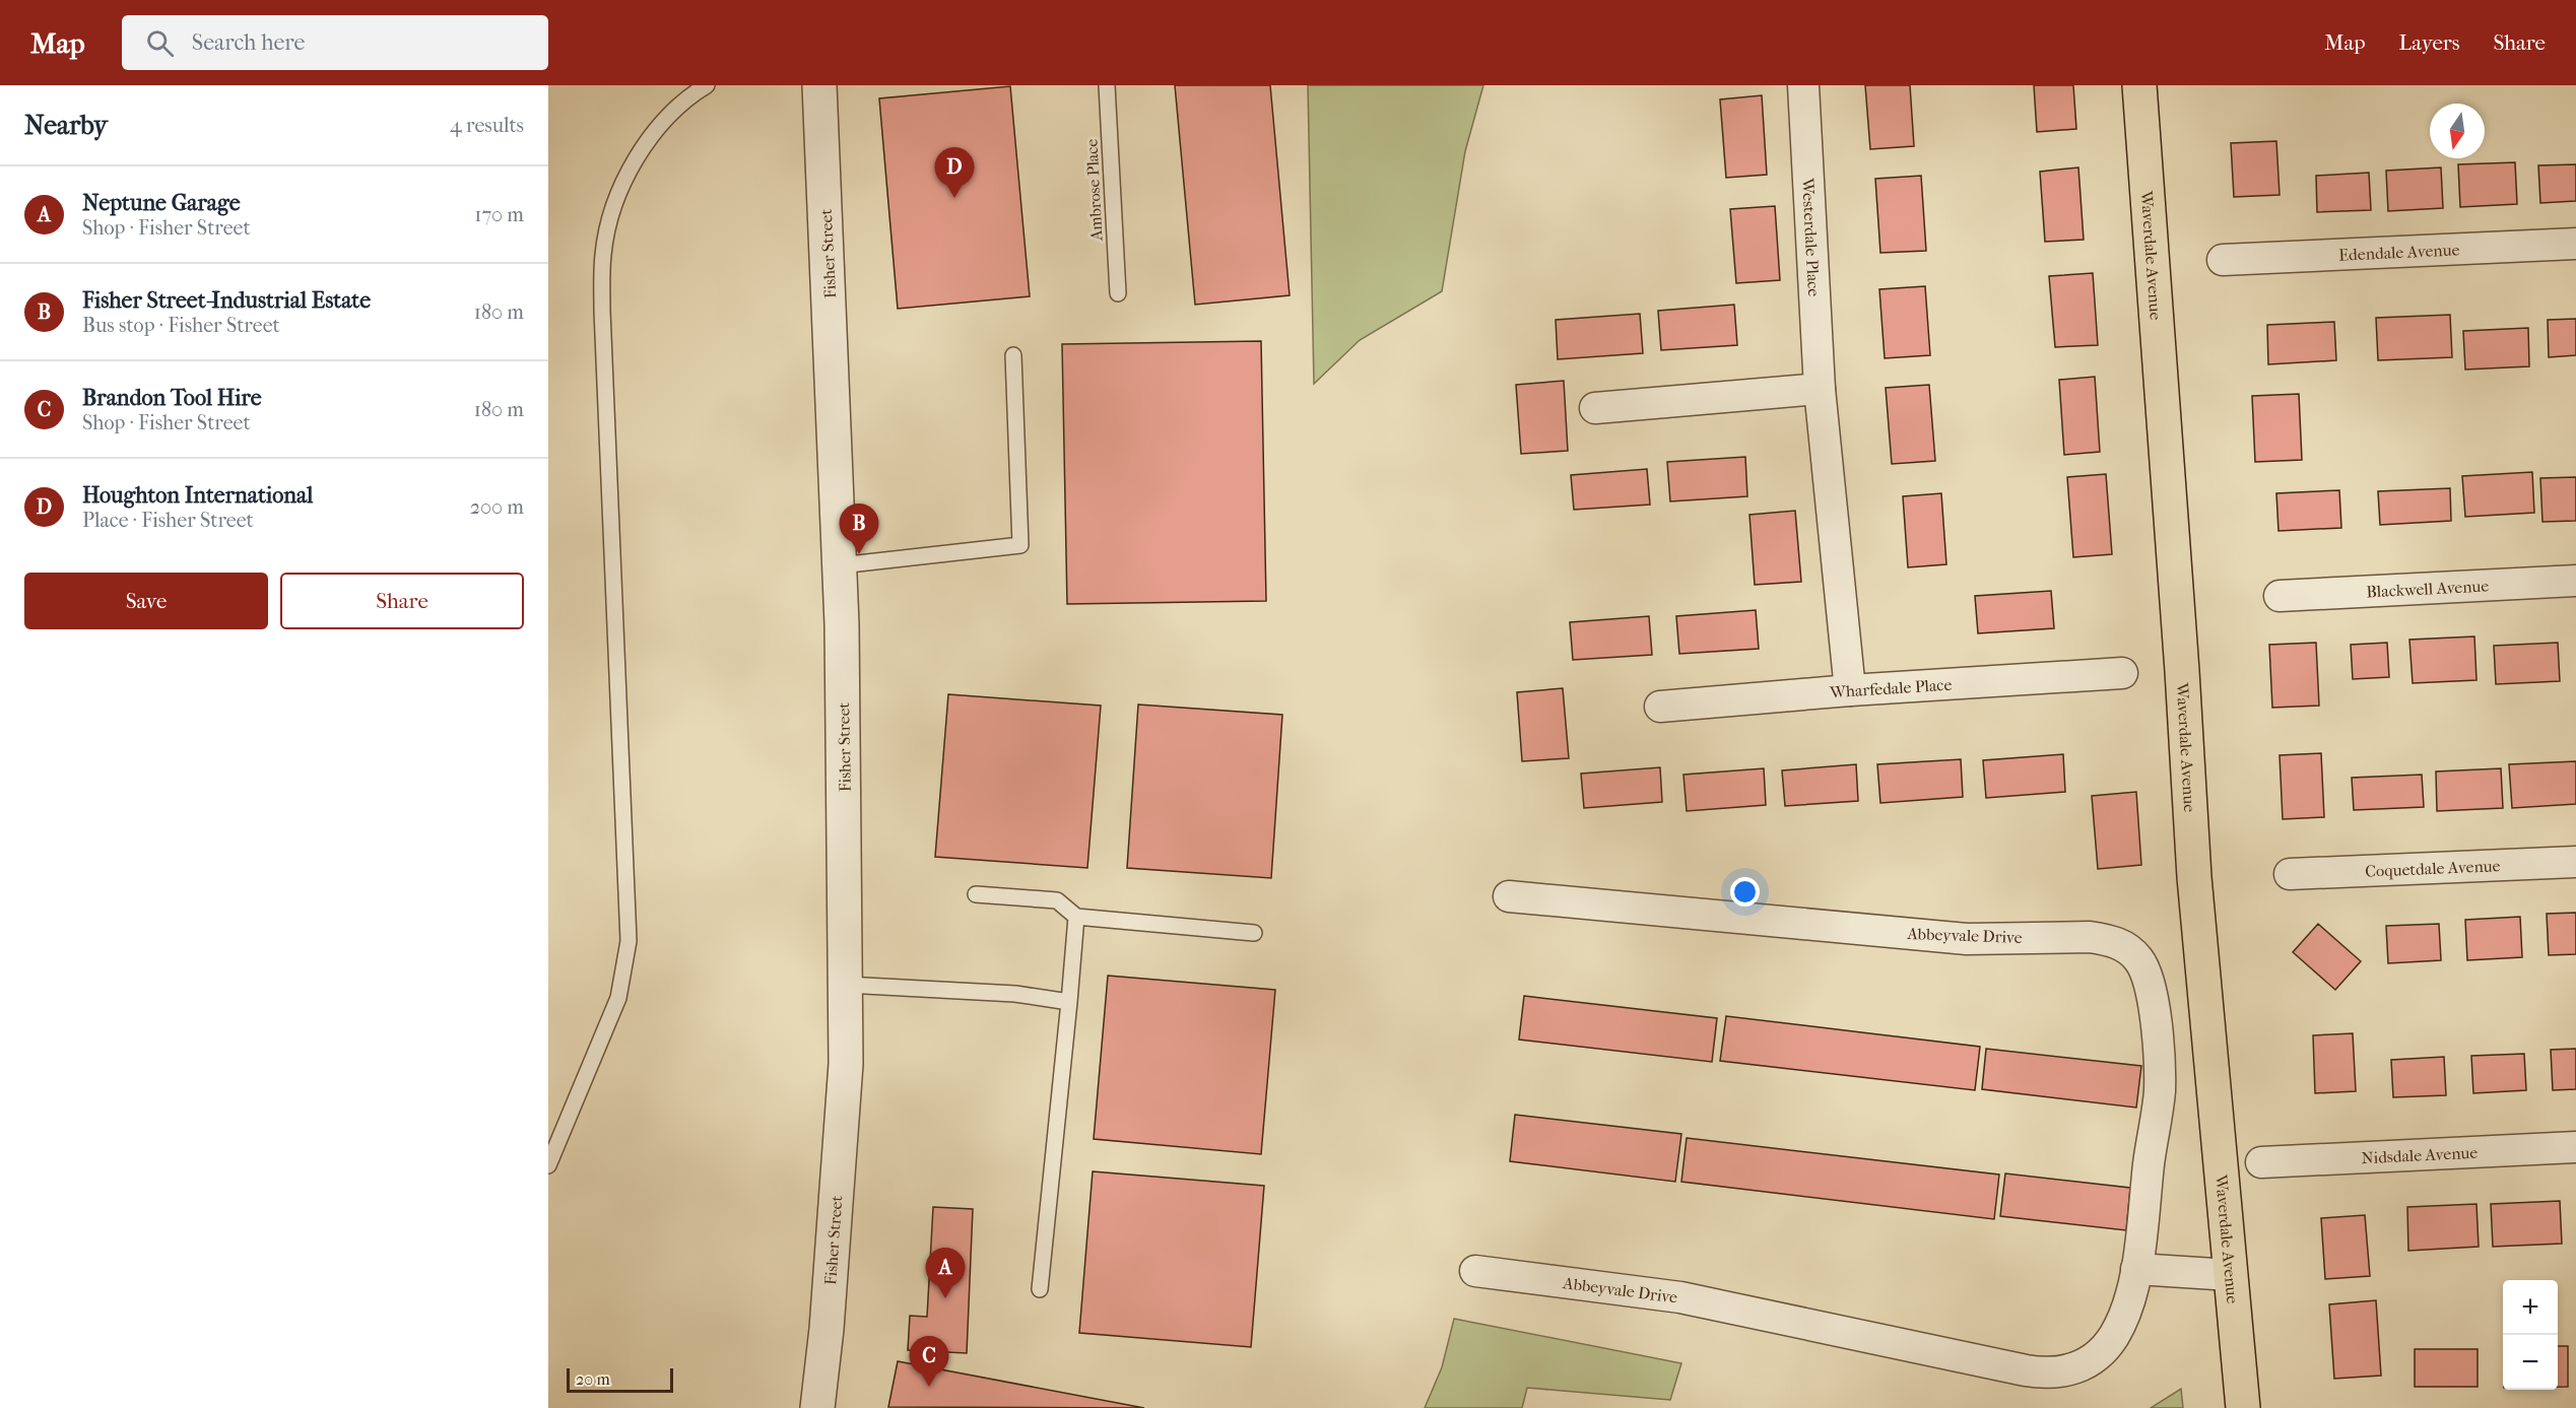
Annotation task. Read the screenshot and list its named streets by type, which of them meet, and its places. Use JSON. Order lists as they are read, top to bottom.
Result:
{
  "streets": {
    "main road": ["Waverdale Avenue"],
    "street": [
      "Westerdale Place",
      "Edendale Avenue",
      "Fisher Street",
      "Blackwell Avenue",
      "Wharfedale Place",
      "Coquetdale Avenue",
      "Abbeyvale Drive",
      "Nidsdale Avenue"
    ],
    "lane": ["Ambrose Place"]
  },
  "crossings": [
    ["Westerdale Place", "Wharfedale Place"]
  ],
  "scale_bar": "20 m",
  "north": "bottom",
  "page": {
    "header": "Map",
    "search": "Search here",
    "nav": ["Map", "Layers", "Share"],
    "heading": ["Nearby", "4 results"],
    "pins": [
      "D",
      "B",
      "A",
      "C"
    ],
    "list": [
      {
        "mark": "A",
        "name": "Neptune Garage",
        "note": "Shop · Fisher Street",
        "value": "170 m"
      },
      {
        "mark": "B",
        "name": "Fisher Street-Industrial Estate",
        "note": "Bus stop · Fisher Street",
        "value": "180 m"
      },
      {
        "mark": "C",
        "name": "Brandon Tool Hire",
        "note": "Shop · Fisher Street",
        "value": "180 m"
      },
      {
        "mark": "D",
        "name": "Houghton International",
        "note": "Place · Fisher Street",
        "value": "200 m"
      }
    ],
    "buttons": ["Save", "Share"],
    "map_buttons": ["+", "−"],
    "scale": "20 m"
  }
}
